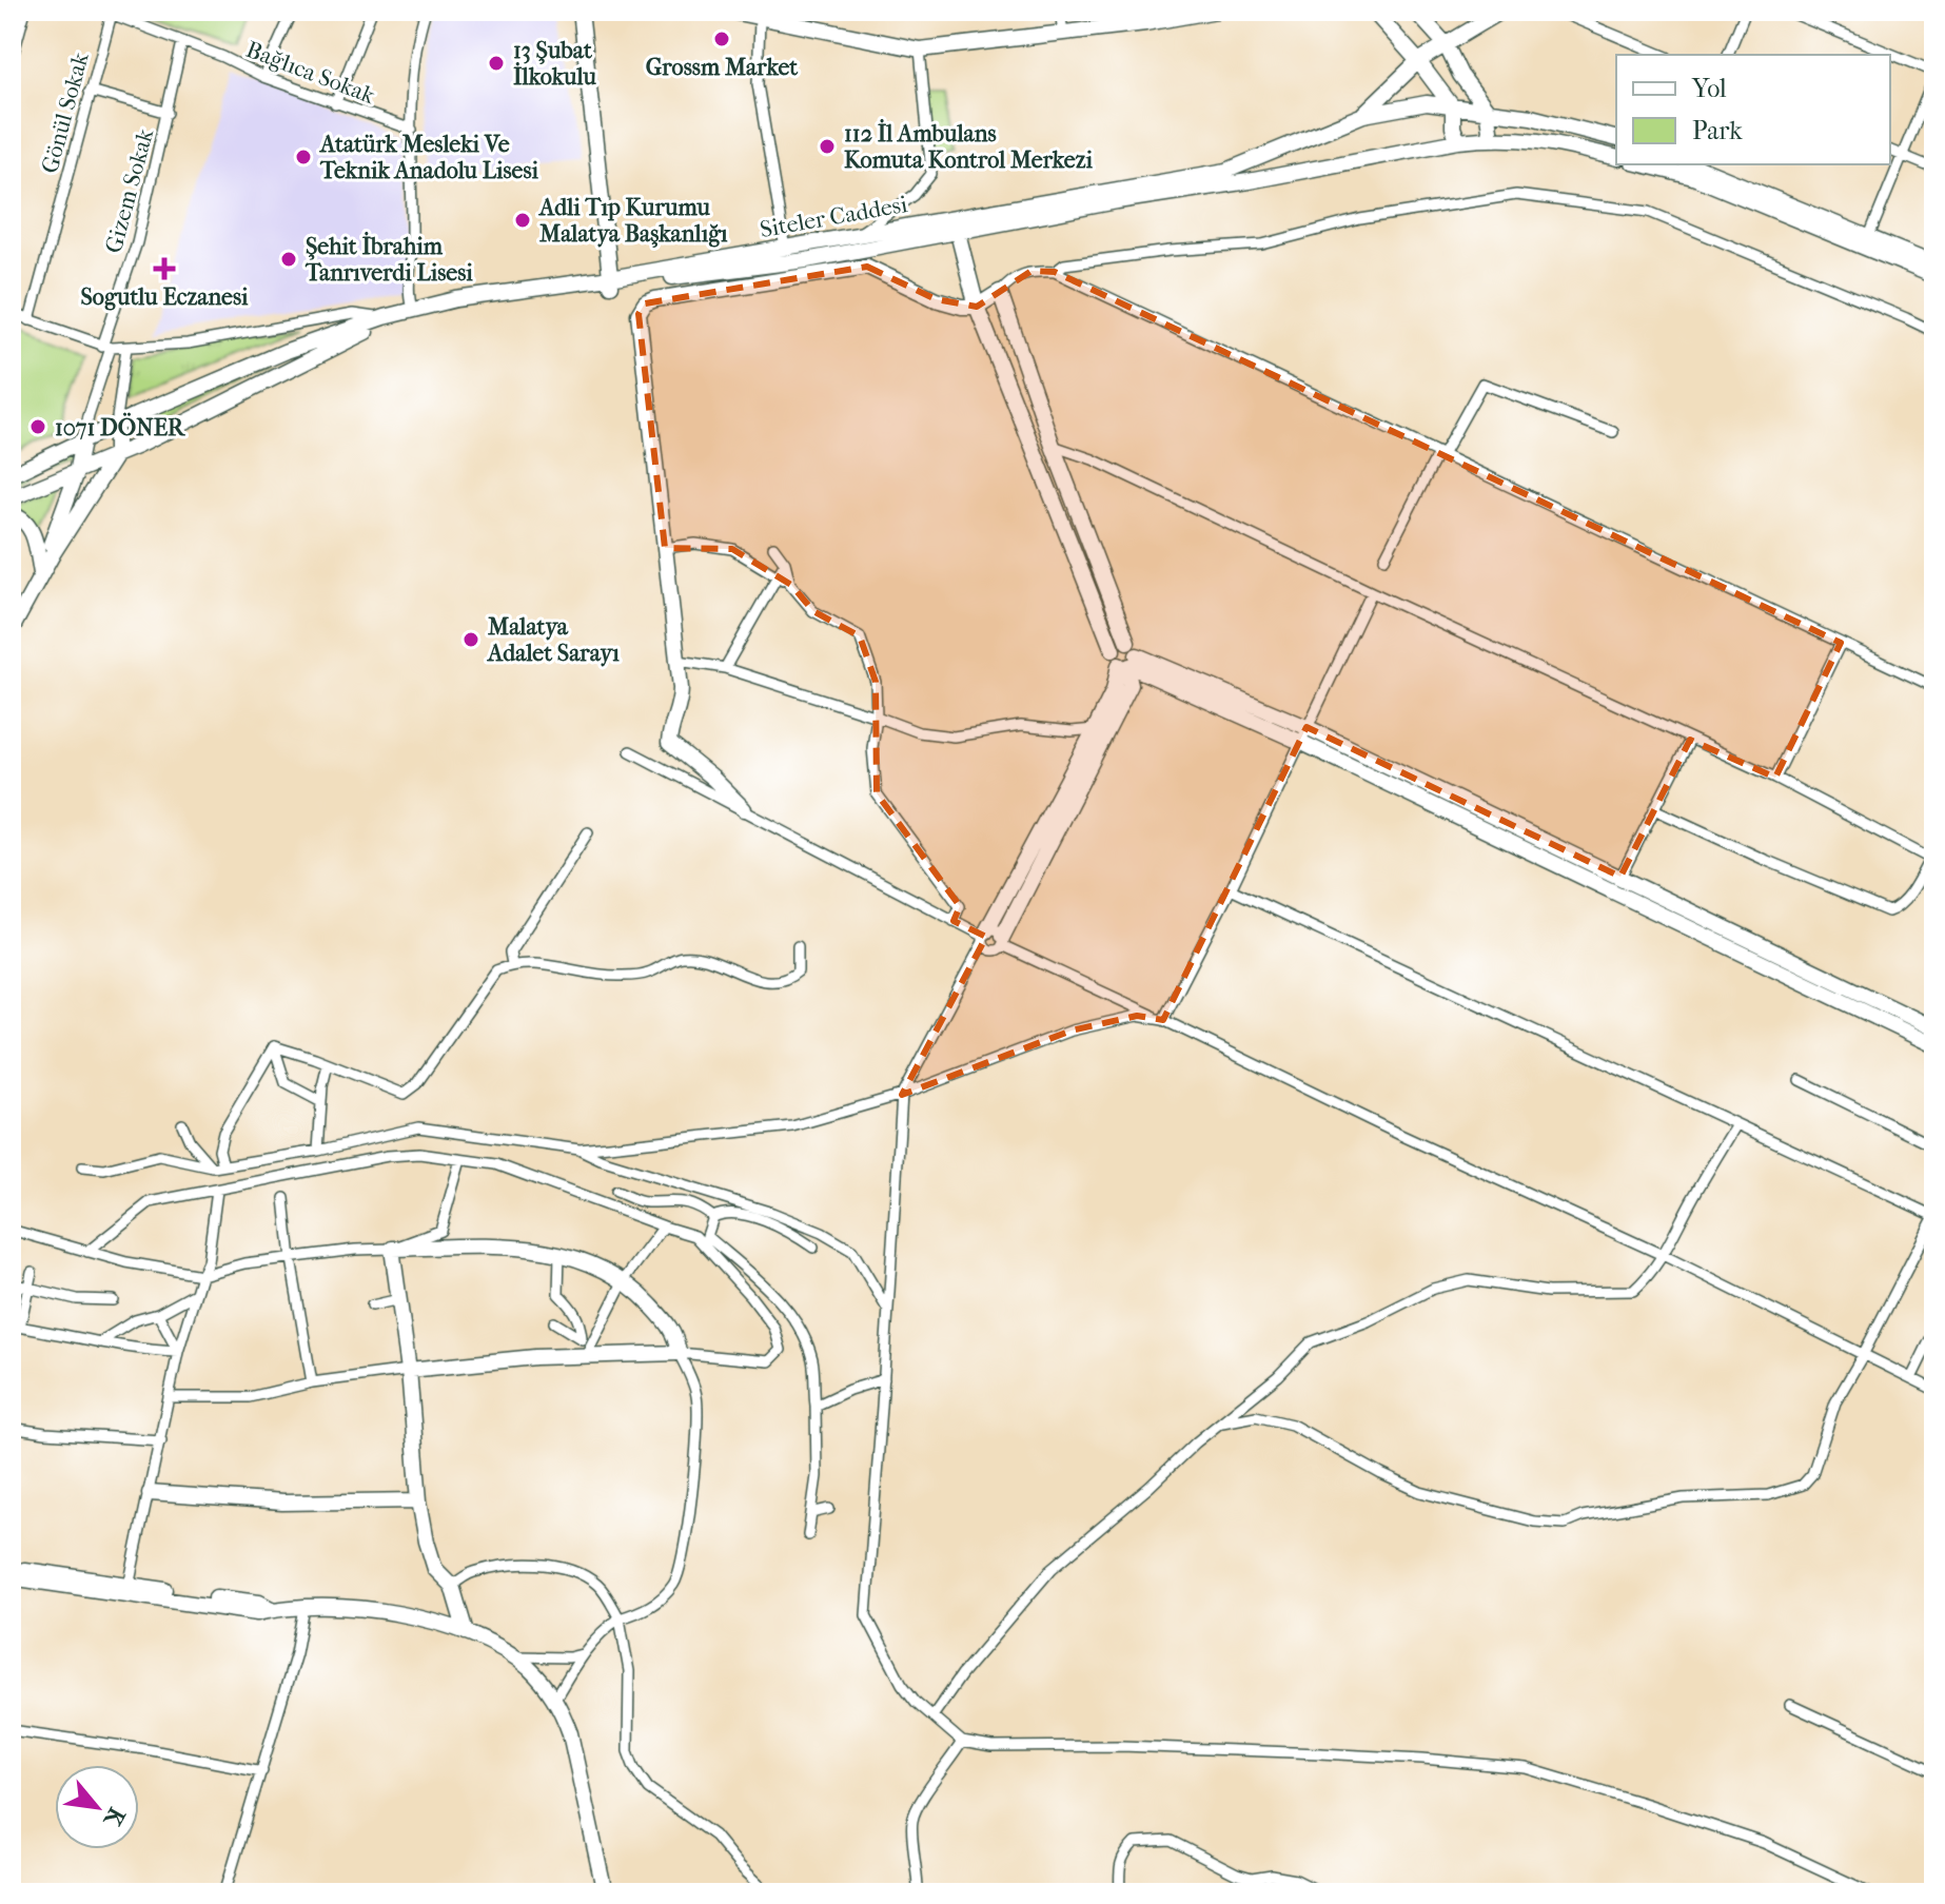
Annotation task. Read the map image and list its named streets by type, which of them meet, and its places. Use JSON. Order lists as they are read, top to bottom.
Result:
{
  "streets": {
    "street": [
      "Bağlıca Sokak",
      "Gönül Sokak",
      "Gizem Sokak",
      "Siteler Caddesi"
    ]
  },
  "crossings": [
    ["Bağlıca Sokak", "Gönül Sokak"],
    ["Bağlıca Sokak", "Gizem Sokak"],
    ["Gizem Sokak", "Siteler Caddesi"]
  ],
  "places": {
    "other": [
      "Grossm Market",
      "13 Şubat İlkokulu",
      "112 İl Ambulans Komuta Kontrol Merkezi",
      "Atatürk Mesleki Ve Teknik Anadolu Lisesi",
      "Adli Tıp Kurumu Malatya Başkanlığı",
      "Şehit İbrahim Tanrıverdi Lisesi",
      "1071 DÖNER",
      "Malatya Adalet Sarayı"
    ],
    "health": ["Sogutlu Eczanesi"]
  },
  "legend": ["Yol", "Park"],
  "north": "bottom right"
}
